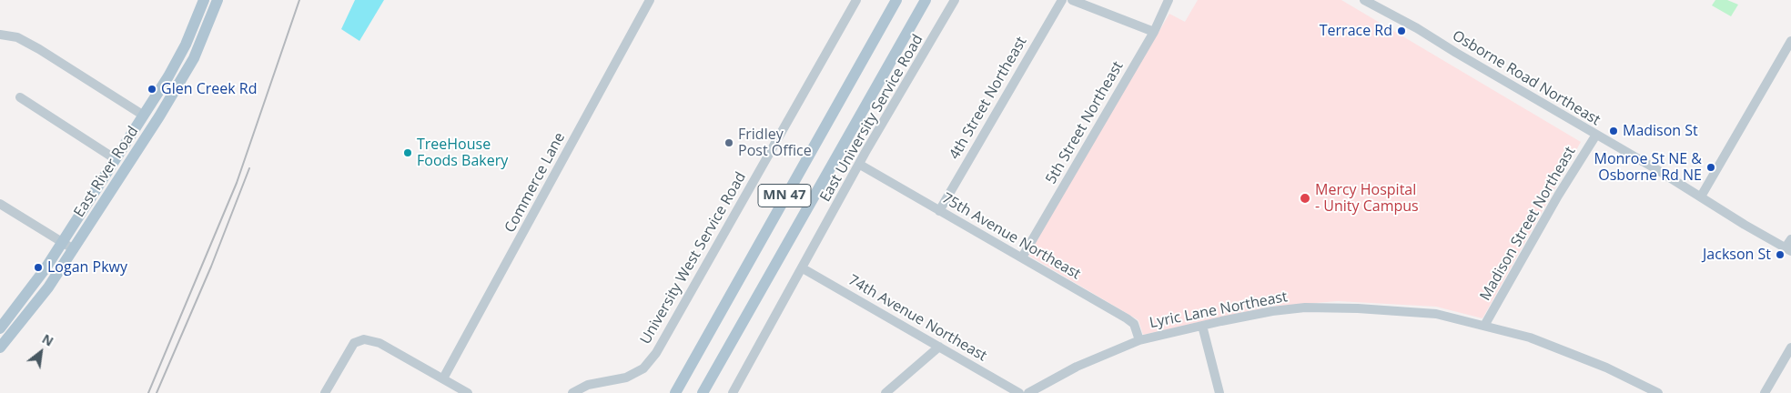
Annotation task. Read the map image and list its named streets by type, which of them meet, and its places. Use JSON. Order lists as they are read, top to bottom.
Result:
{
  "streets": {
    "main road": ["East River Road", "MN 47"],
    "street": [
      "Osborne Road Northeast",
      "4th Street Northeast",
      "East University Service Road",
      "5th Street Northeast",
      "Commerce Lane",
      "Madison Street Northeast",
      "75th Avenue Northeast",
      "University West Service Road",
      "Lyric Lane Northeast",
      "74th Avenue Northeast"
    ]
  },
  "crossings": [
    ["Osborne Road Northeast", "Madison Street Northeast"],
    ["4th Street Northeast", "75th Avenue Northeast"],
    ["East University Service Road", "75th Avenue Northeast"],
    ["East University Service Road", "74th Avenue Northeast"],
    ["5th Street Northeast", "75th Avenue Northeast"],
    ["Madison Street Northeast", "Lyric Lane Northeast"],
    ["75th Avenue Northeast", "Lyric Lane Northeast"]
  ],
  "places": [
    "Terrace Rd",
    "Glen Creek Rd",
    "Madison St",
    "Fridley Post Office",
    "TreeHouse Foods Bakery",
    "Monroe St NE & Osborne Rd NE",
    "Mercy Hospital - Unity Campus",
    "Jackson St",
    "Logan Pkwy"
  ],
  "north": "top right"
}
